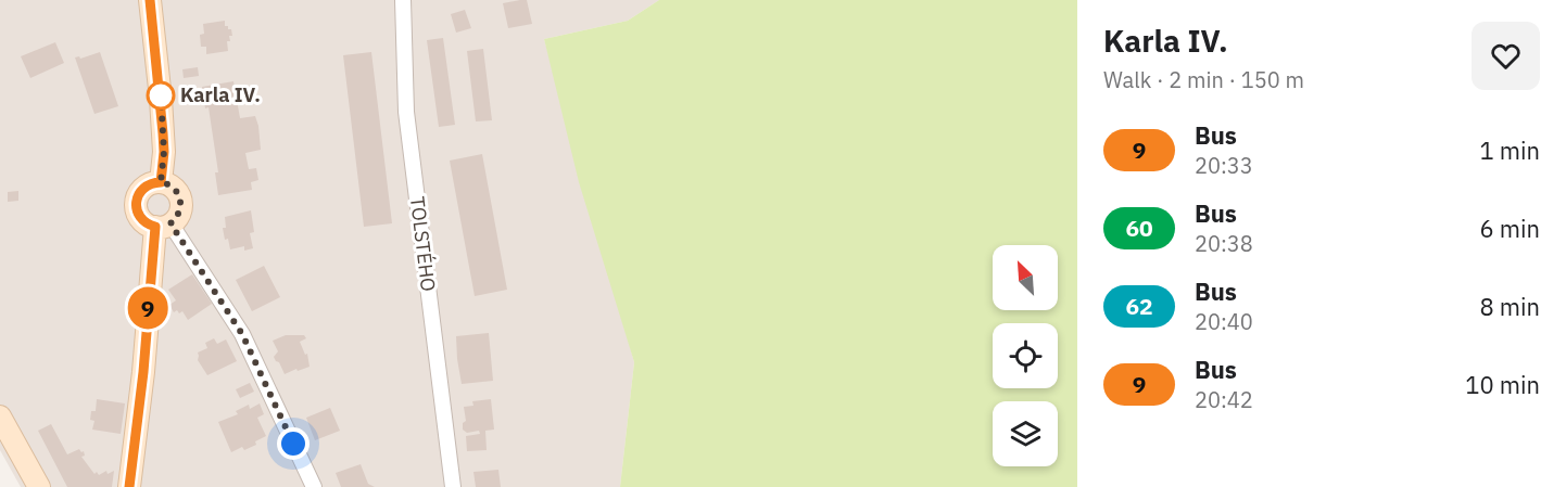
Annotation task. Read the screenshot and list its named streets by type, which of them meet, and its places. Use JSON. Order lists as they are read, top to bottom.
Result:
{
  "streets": {
    "street": ["TOLSTÉHO"]
  },
  "places": ["Karla IV."],
  "lines": ["bus line 9"],
  "north": "top left",
  "page": {
    "on_map": "9",
    "heading": ["Karla IV.", "Walk · 2 min · 150 m"],
    "list": [
      {
        "mark": "9",
        "name": "Bus",
        "note": "20:33",
        "value": "1 min"
      },
      {
        "mark": "60",
        "name": "Bus",
        "note": "20:38",
        "value": "6 min"
      },
      {
        "mark": "62",
        "name": "Bus",
        "note": "20:40",
        "value": "8 min"
      },
      {
        "mark": "9",
        "name": "Bus",
        "note": "20:42",
        "value": "10 min"
      }
    ]
  }
}
